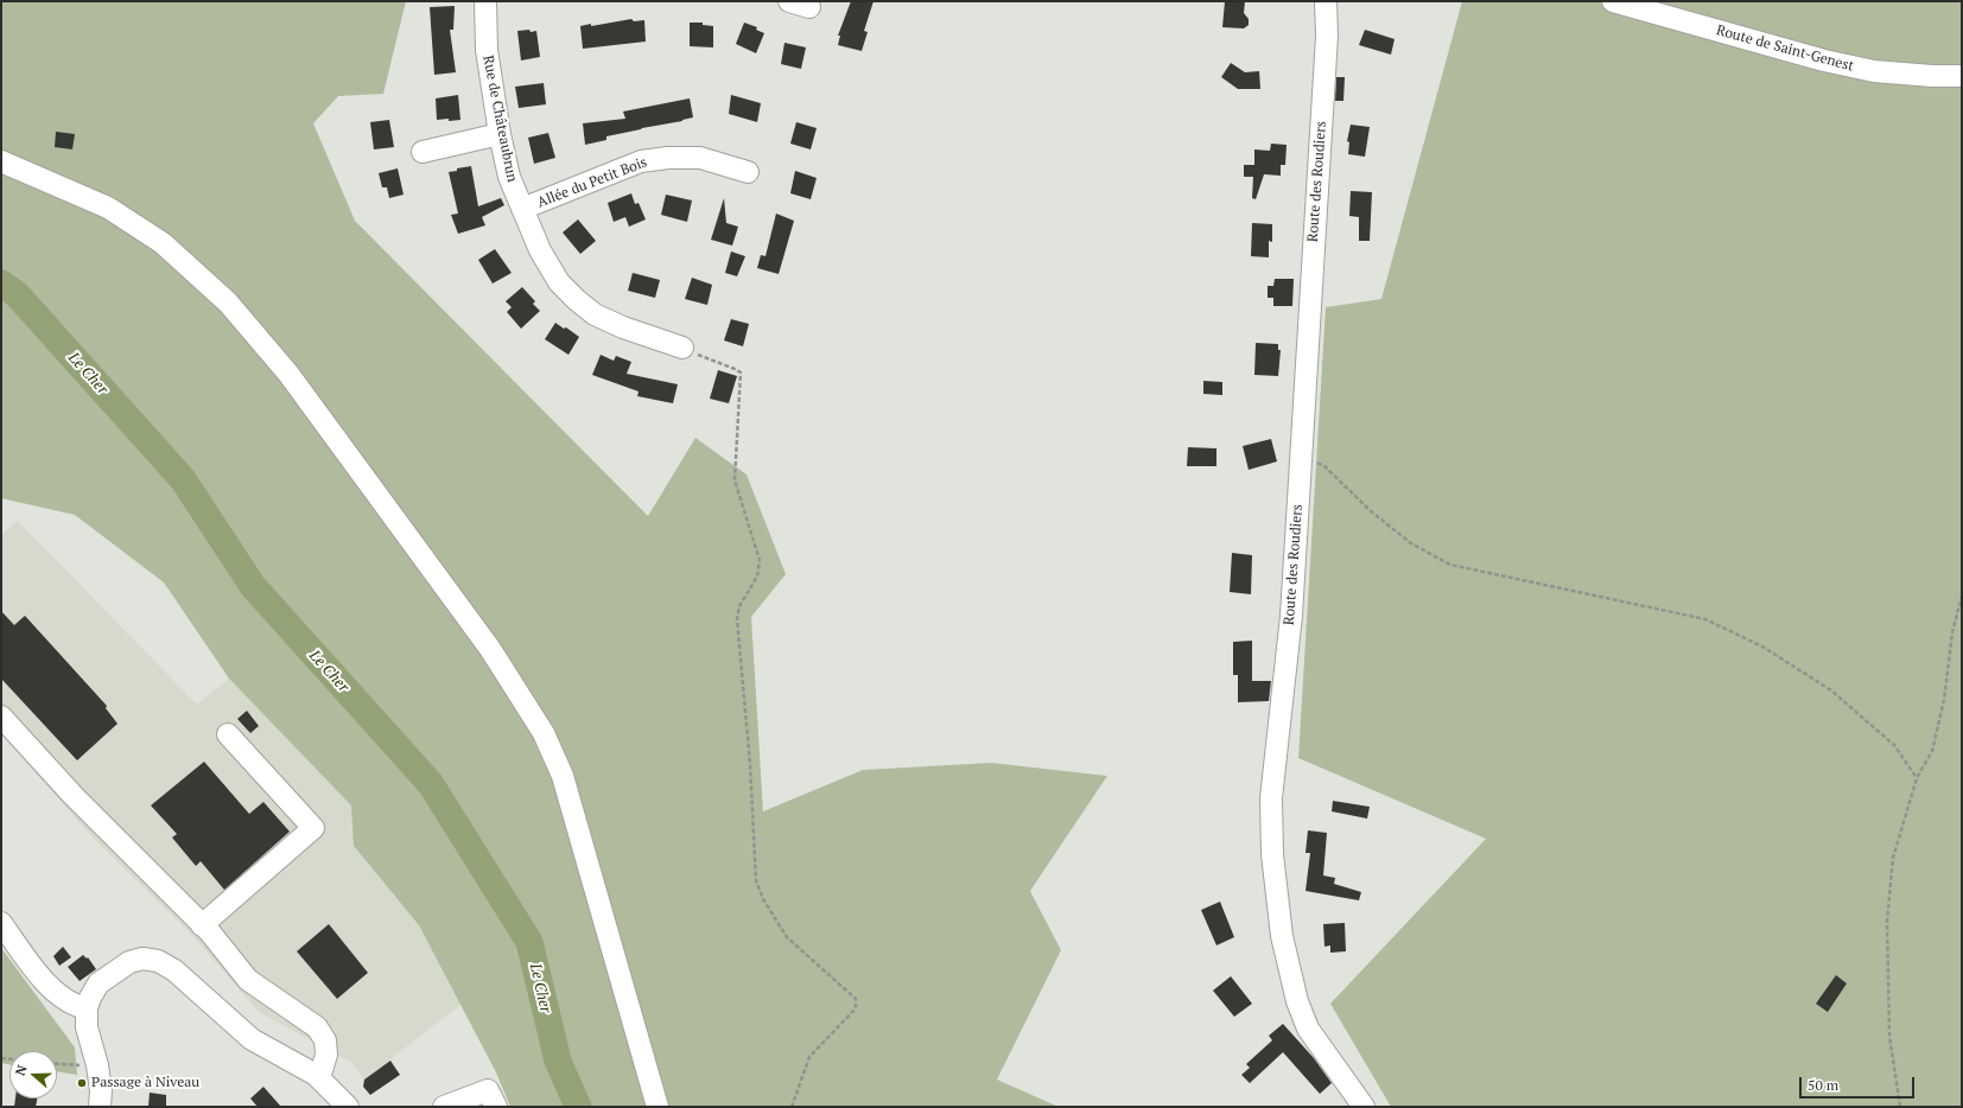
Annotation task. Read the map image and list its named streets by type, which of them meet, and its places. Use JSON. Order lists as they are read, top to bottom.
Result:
{
  "streets": {
    "street": [
      "Route de Saint-Genest",
      "Rue de Châteaubrun",
      "Route des Roudiers",
      "Allée du Petit Bois"
    ]
  },
  "crossings": [
    ["Rue de Châteaubrun", "Allée du Petit Bois"]
  ],
  "water": ["Le Cher"],
  "places": ["Passage à Niveau"],
  "scale_bar": "50 m",
  "north": "left"
}
